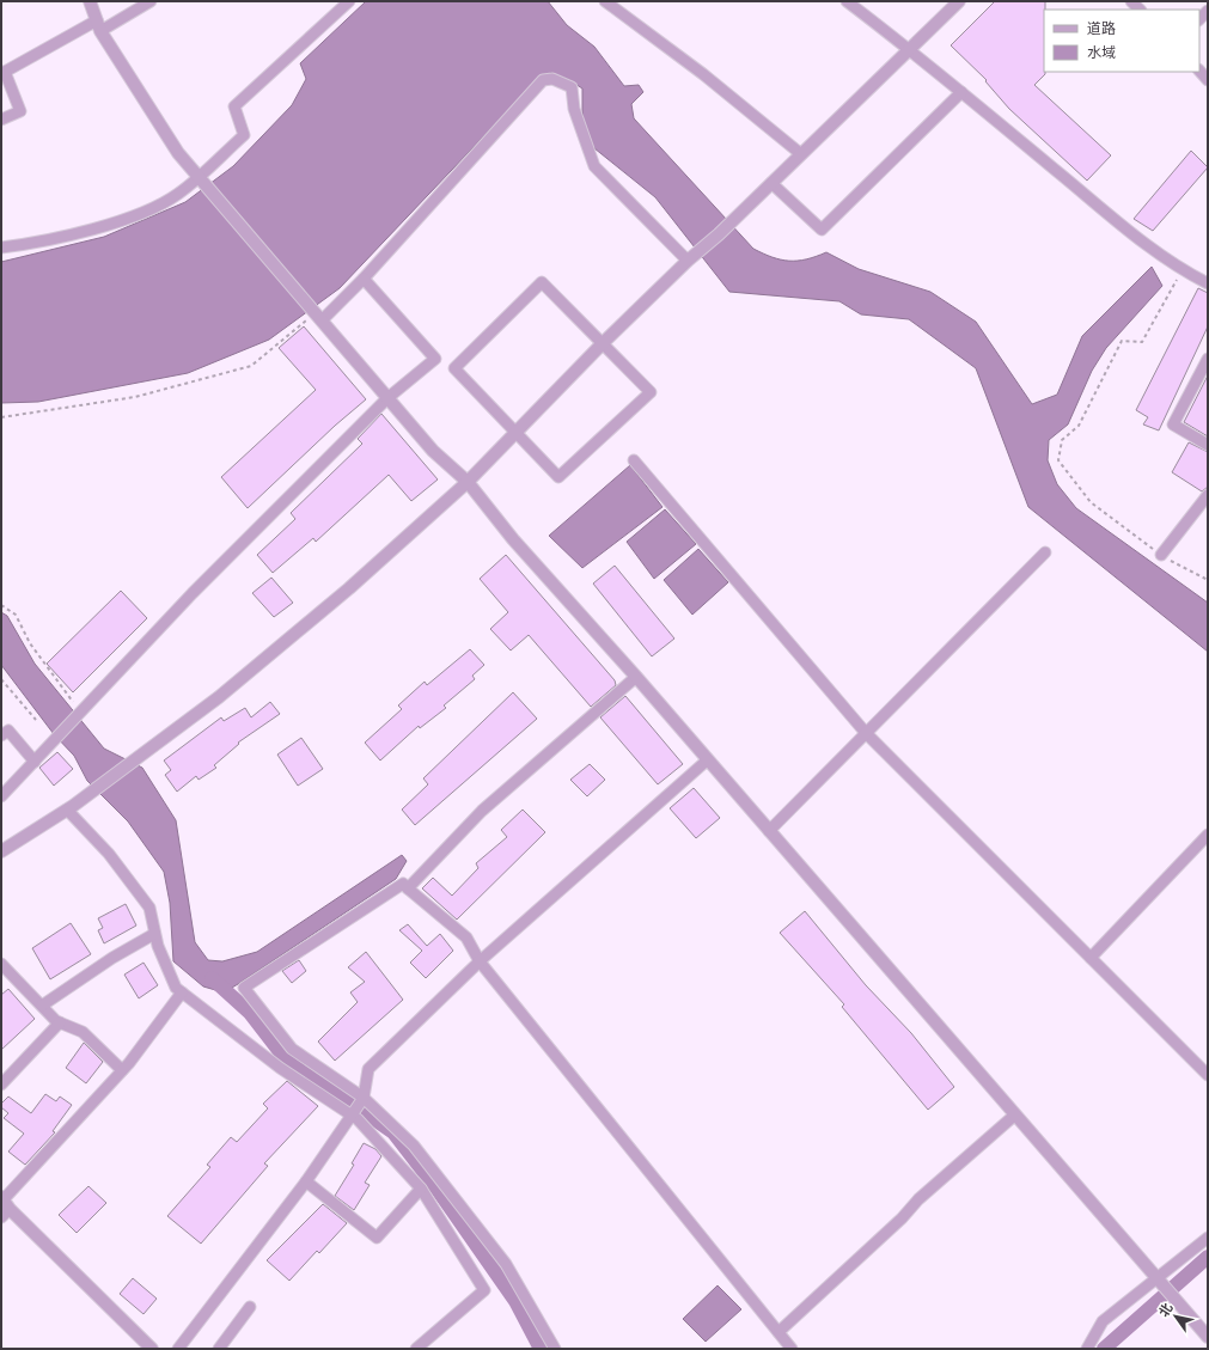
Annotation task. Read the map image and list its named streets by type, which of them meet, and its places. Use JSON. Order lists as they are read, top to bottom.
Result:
{
  "legend": ["道路", "水域"],
  "north": "top left"
}
